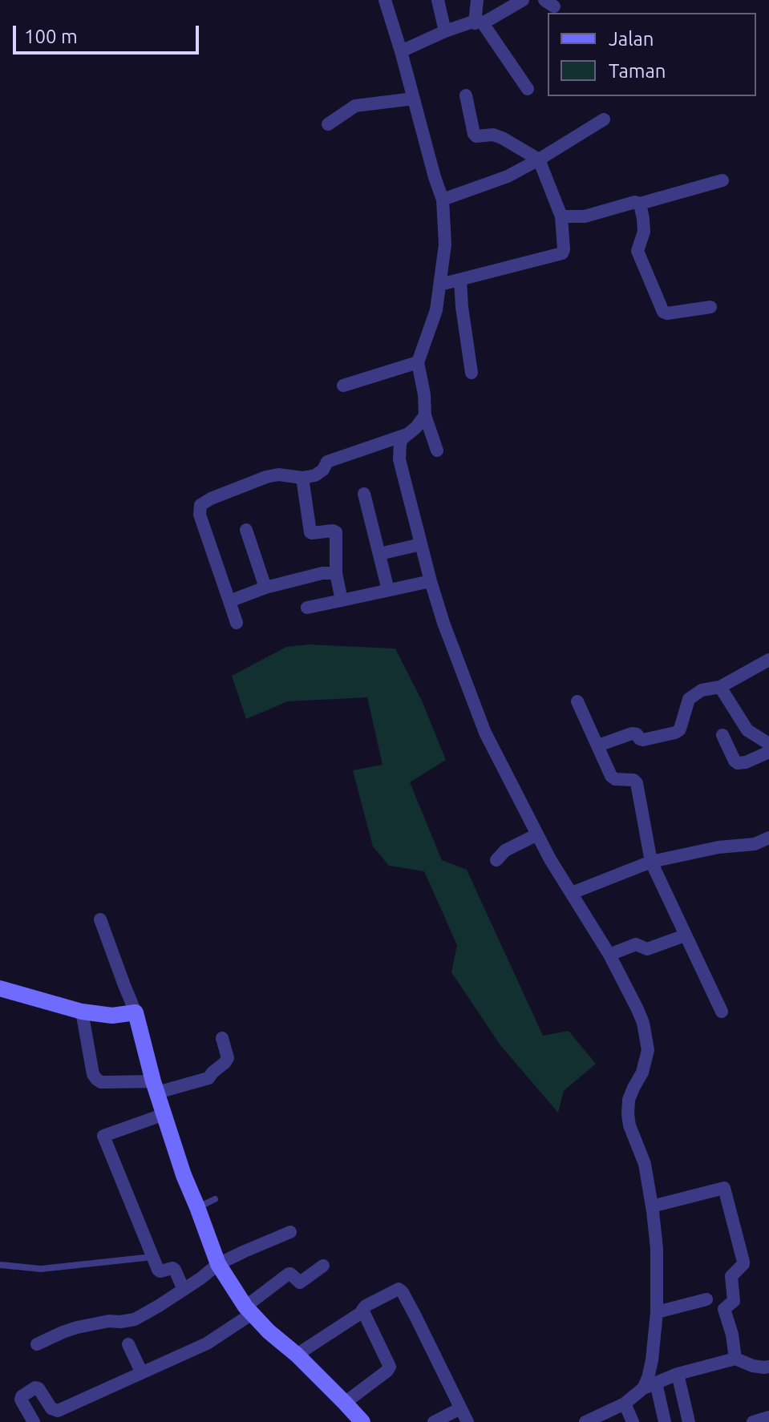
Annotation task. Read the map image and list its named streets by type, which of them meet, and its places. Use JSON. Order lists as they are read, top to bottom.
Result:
{
  "legend": ["Jalan", "Taman"],
  "scale_bar": "100 m"
}
